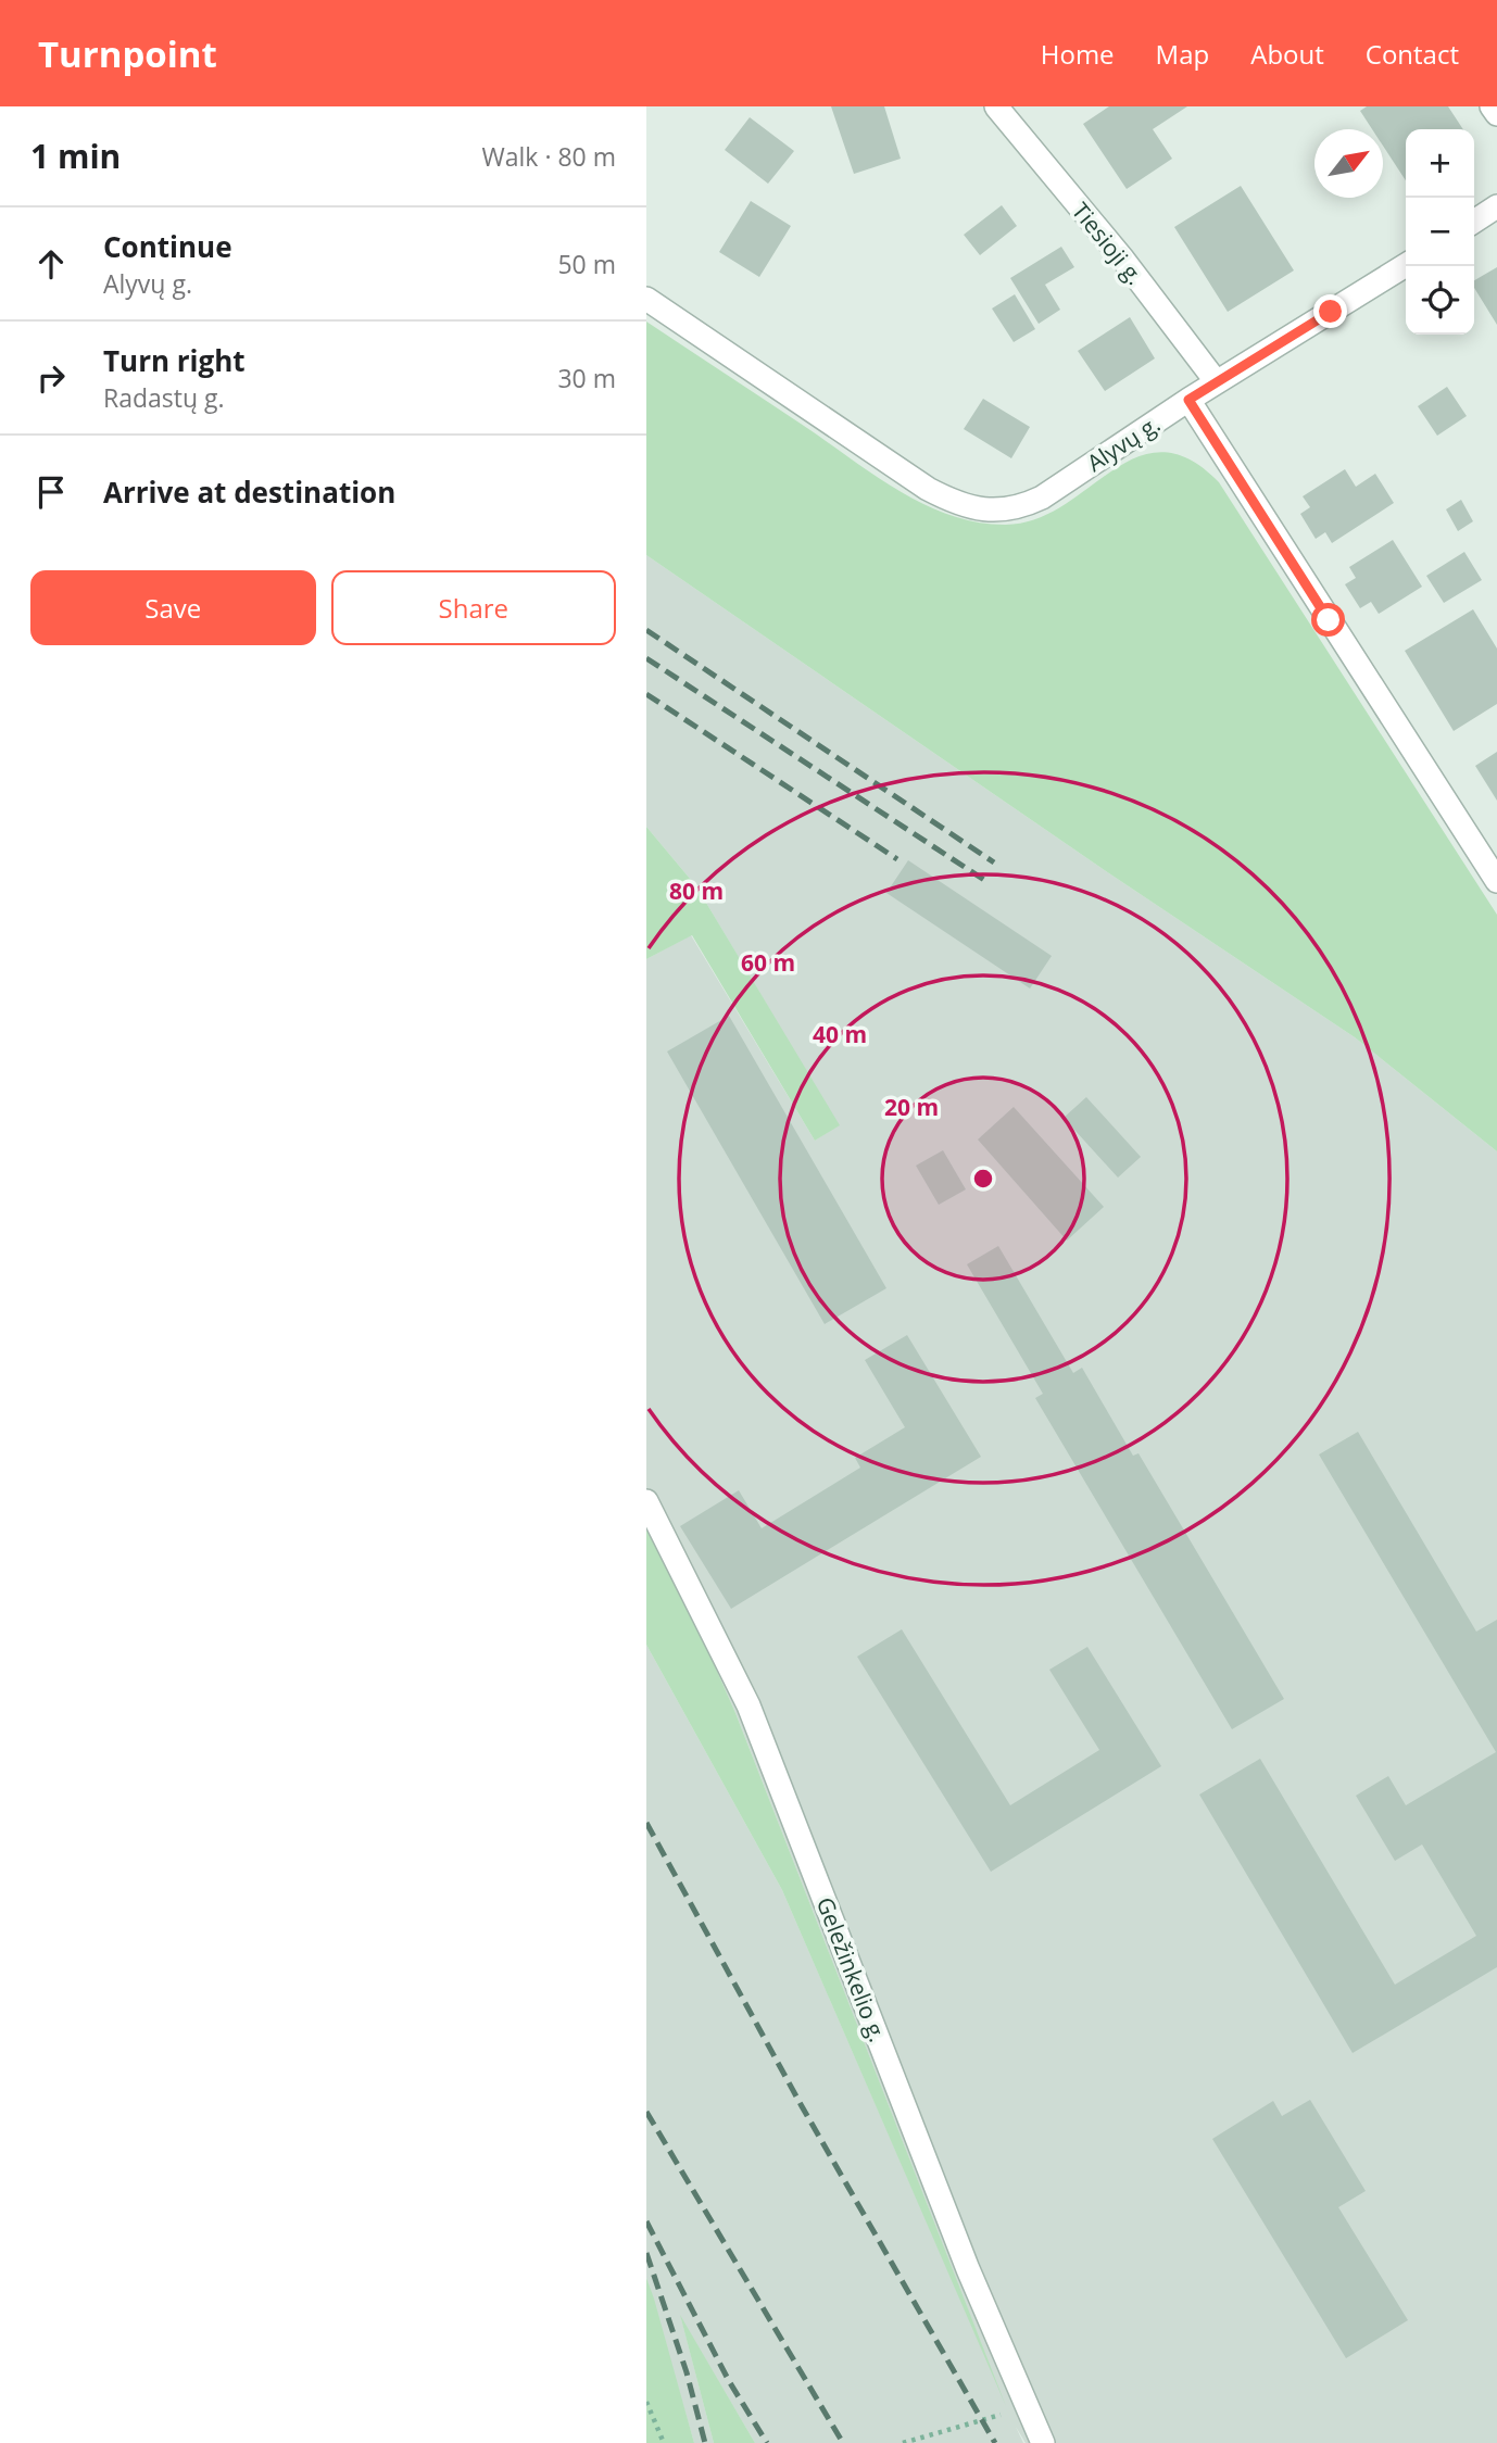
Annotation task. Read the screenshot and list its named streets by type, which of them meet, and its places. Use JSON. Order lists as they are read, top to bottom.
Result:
{
  "streets": {
    "street": ["Tiesioji g.", "Alyvų g.", "Geležinkelio g."]
  },
  "crossings": [
    ["Tiesioji g.", "Alyvų g."]
  ],
  "north": "top right",
  "page": {
    "header": "Turnpoint",
    "nav": [
      "Home",
      "Map",
      "About",
      "Contact"
    ],
    "heading": ["1 min", "Walk · 80 m"],
    "map_buttons": ["+", "−"],
    "list": [
      ["Continue", "Alyvų g.", "50 m"],
      ["Turn right", "Radastų g.", "30 m"],
      "Arrive at destination"
    ],
    "buttons": ["Save", "Share"]
  },
  "rings": [
    "80 m",
    "60 m",
    "40 m",
    "20 m"
  ]
}
